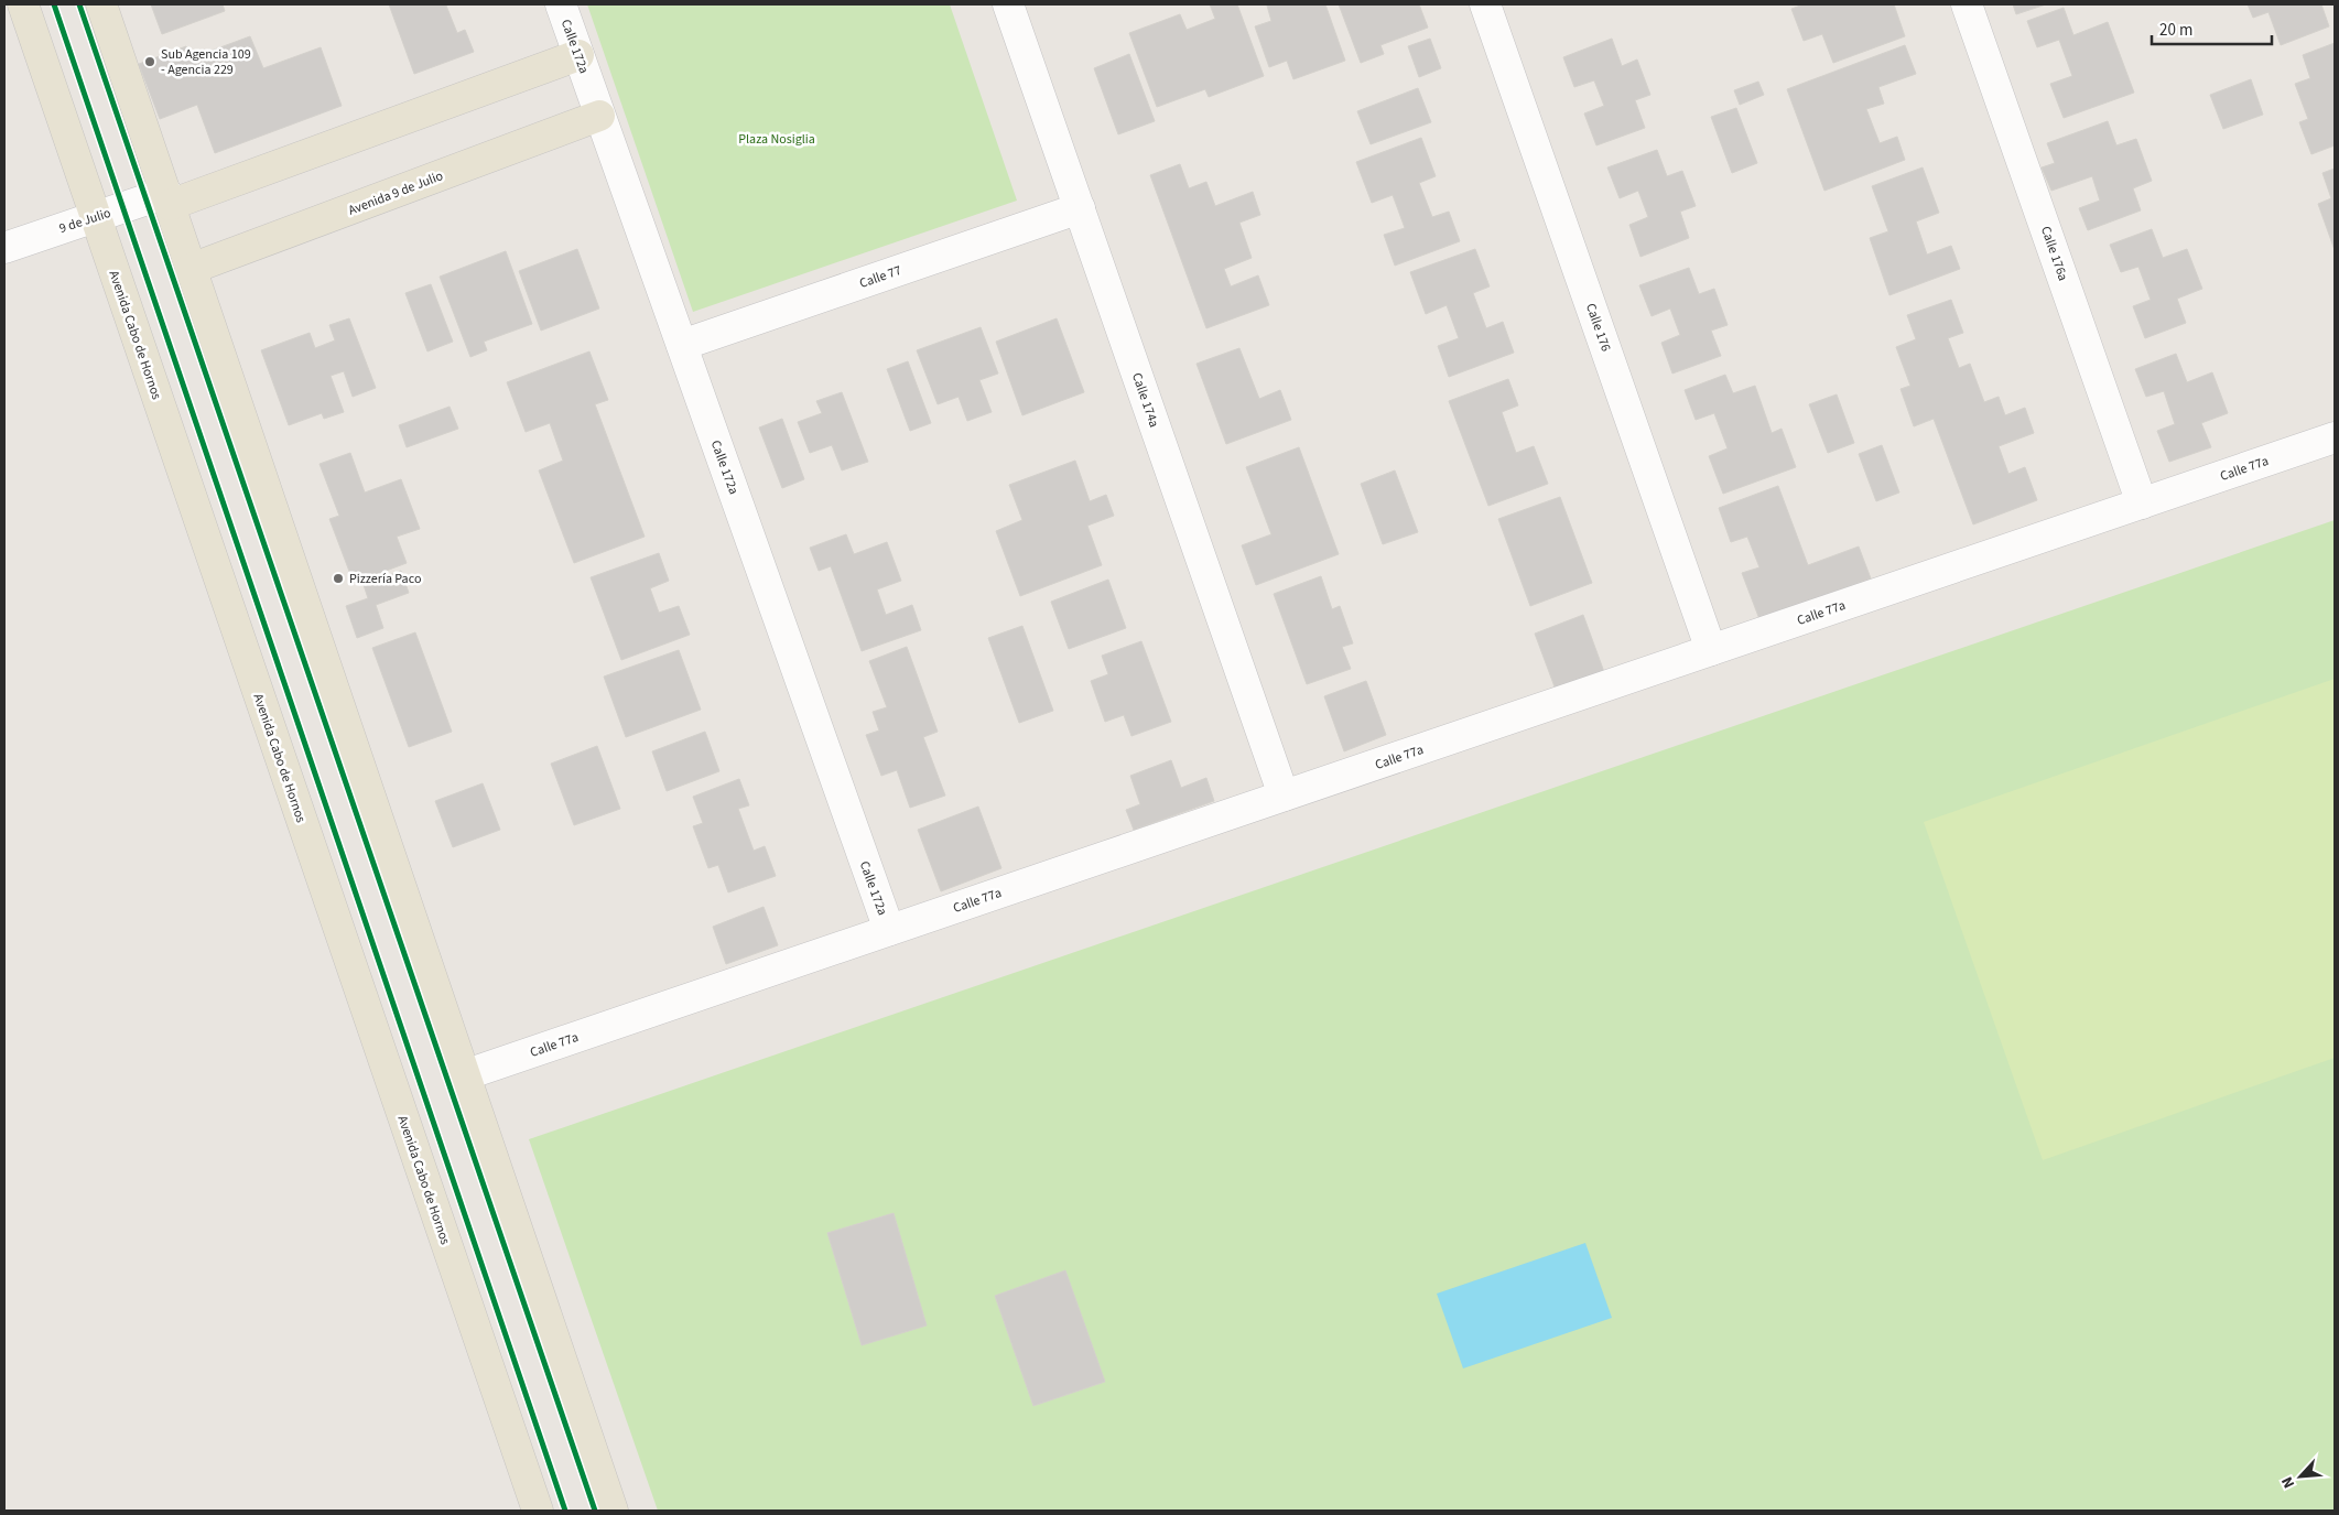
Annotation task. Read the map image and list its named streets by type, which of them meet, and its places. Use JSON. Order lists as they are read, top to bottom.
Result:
{
  "streets": {
    "main road": ["Avenida 9 de Julio", "Avenida Cabo de Hornos"],
    "street": [
      "Calle 172a",
      "9 de Julio",
      "Calle 176a",
      "Calle 77",
      "Calle 176",
      "Calle 174a",
      "Calle 77a"
    ]
  },
  "crossings": [
    ["Calle 172a", "Avenida 9 de Julio"],
    ["Calle 172a", "Calle 77"],
    ["Calle 172a", "Calle 77a"],
    ["9 de Julio", "Avenida Cabo de Hornos"],
    ["Calle 176a", "Calle 77a"],
    ["Calle 77", "Calle 174a"],
    ["Calle 176", "Calle 77a"],
    ["Calle 174a", "Calle 77a"]
  ],
  "parks": ["Plaza Nosiglia"],
  "places": ["Sub Agencia 109 - Agencia 229", "Pizzería Paco"],
  "scale_bar": "20 m",
  "north": "bottom left"
}
